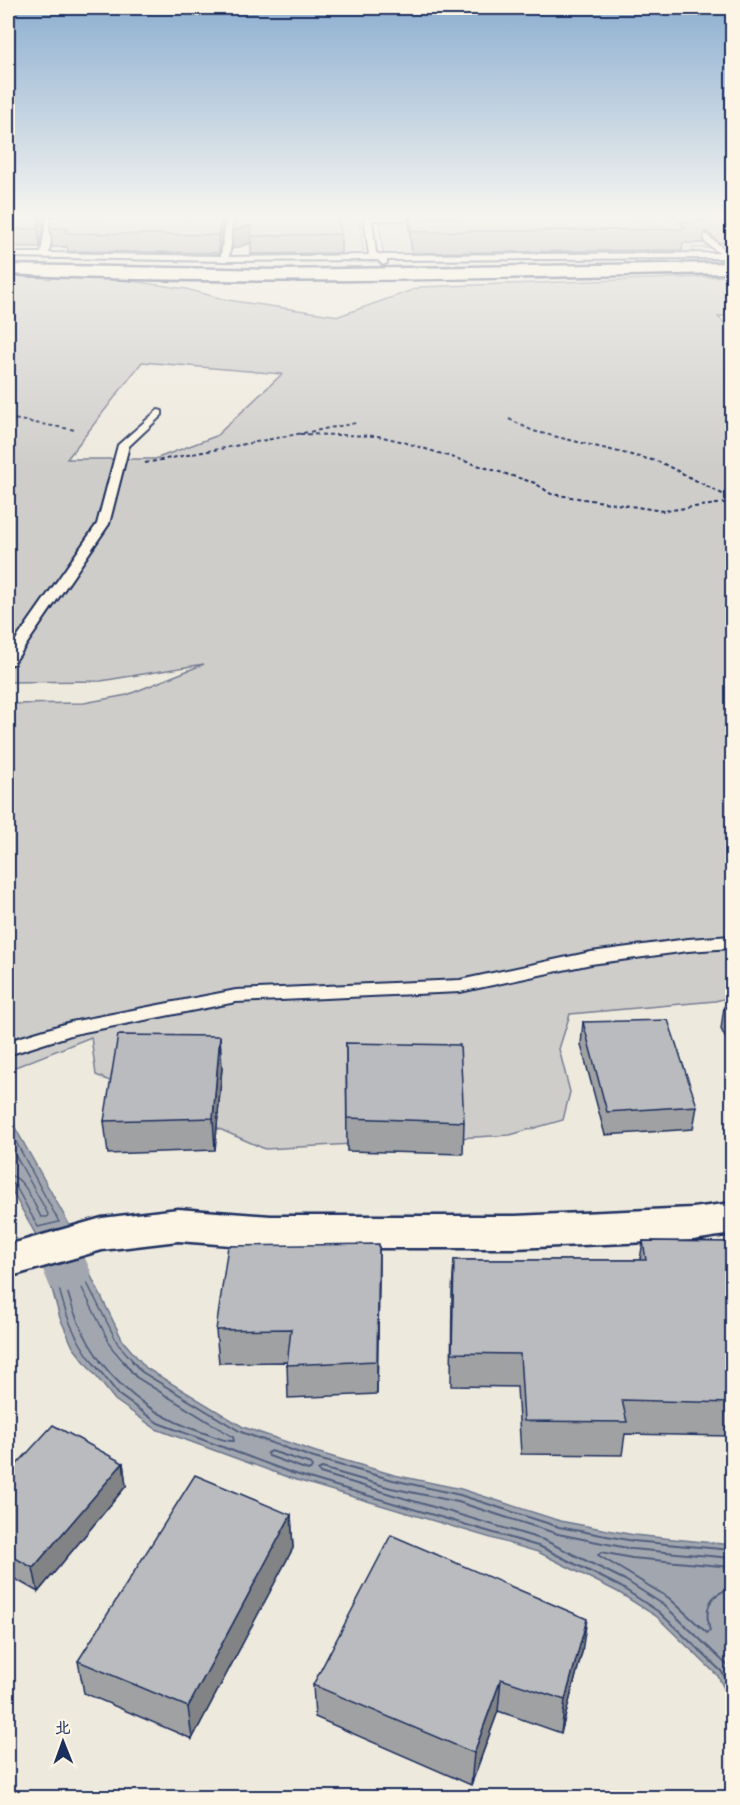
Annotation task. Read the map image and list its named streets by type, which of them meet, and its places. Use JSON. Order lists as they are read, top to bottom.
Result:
{
  "north": "top"
}
